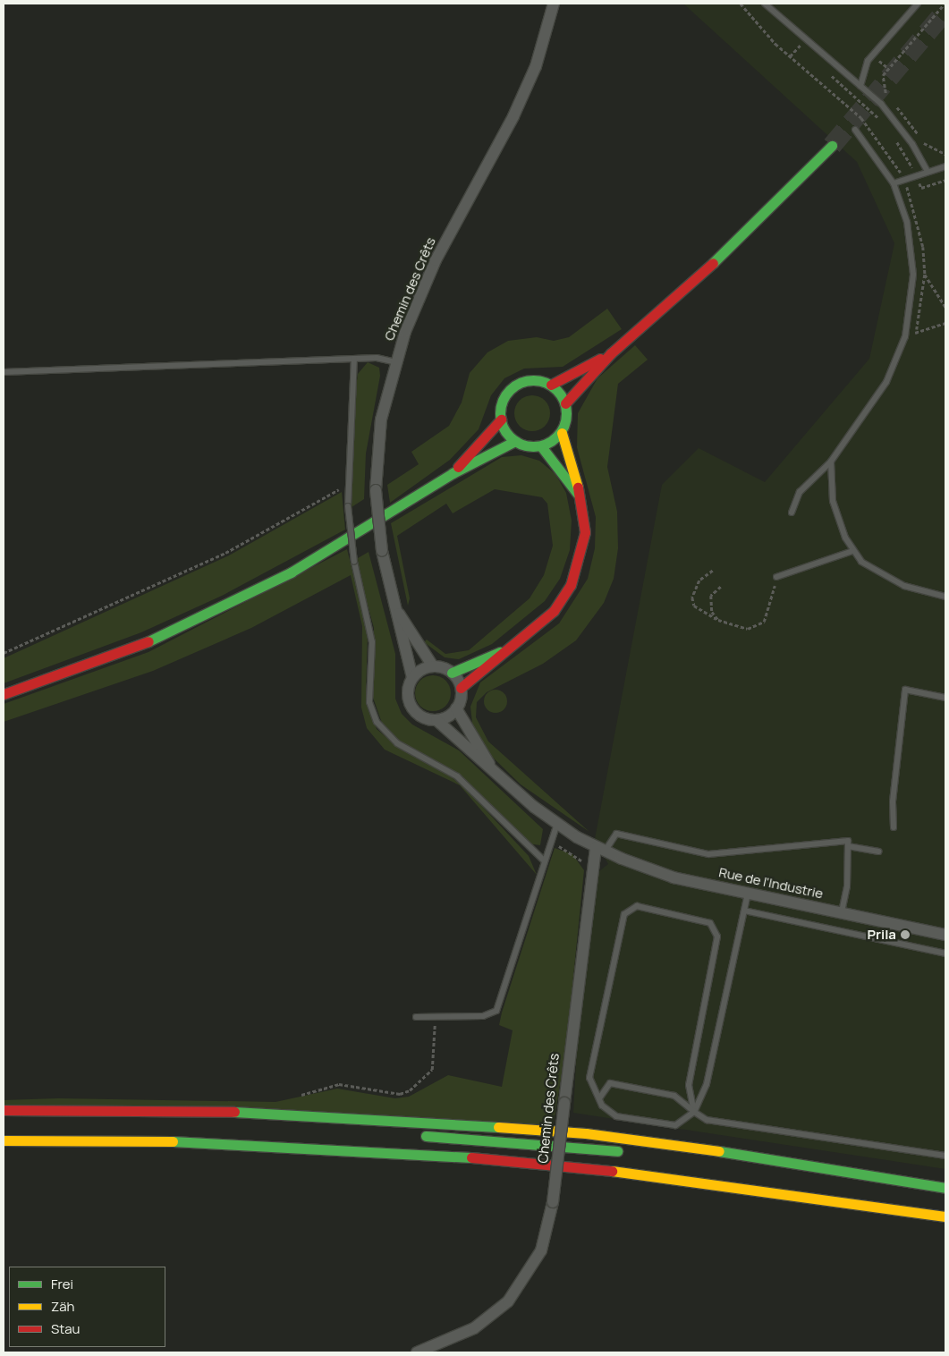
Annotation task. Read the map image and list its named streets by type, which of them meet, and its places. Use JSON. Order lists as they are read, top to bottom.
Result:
{
  "streets": {
    "street": ["Chemin des Crêts", "Rue de l'Industrie"]
  },
  "crossings": [
    ["Chemin des Crêts", "Rue de l'Industrie"]
  ],
  "places": ["Prila"],
  "legend": ["Frei", "Zäh", "Stau"]
}
